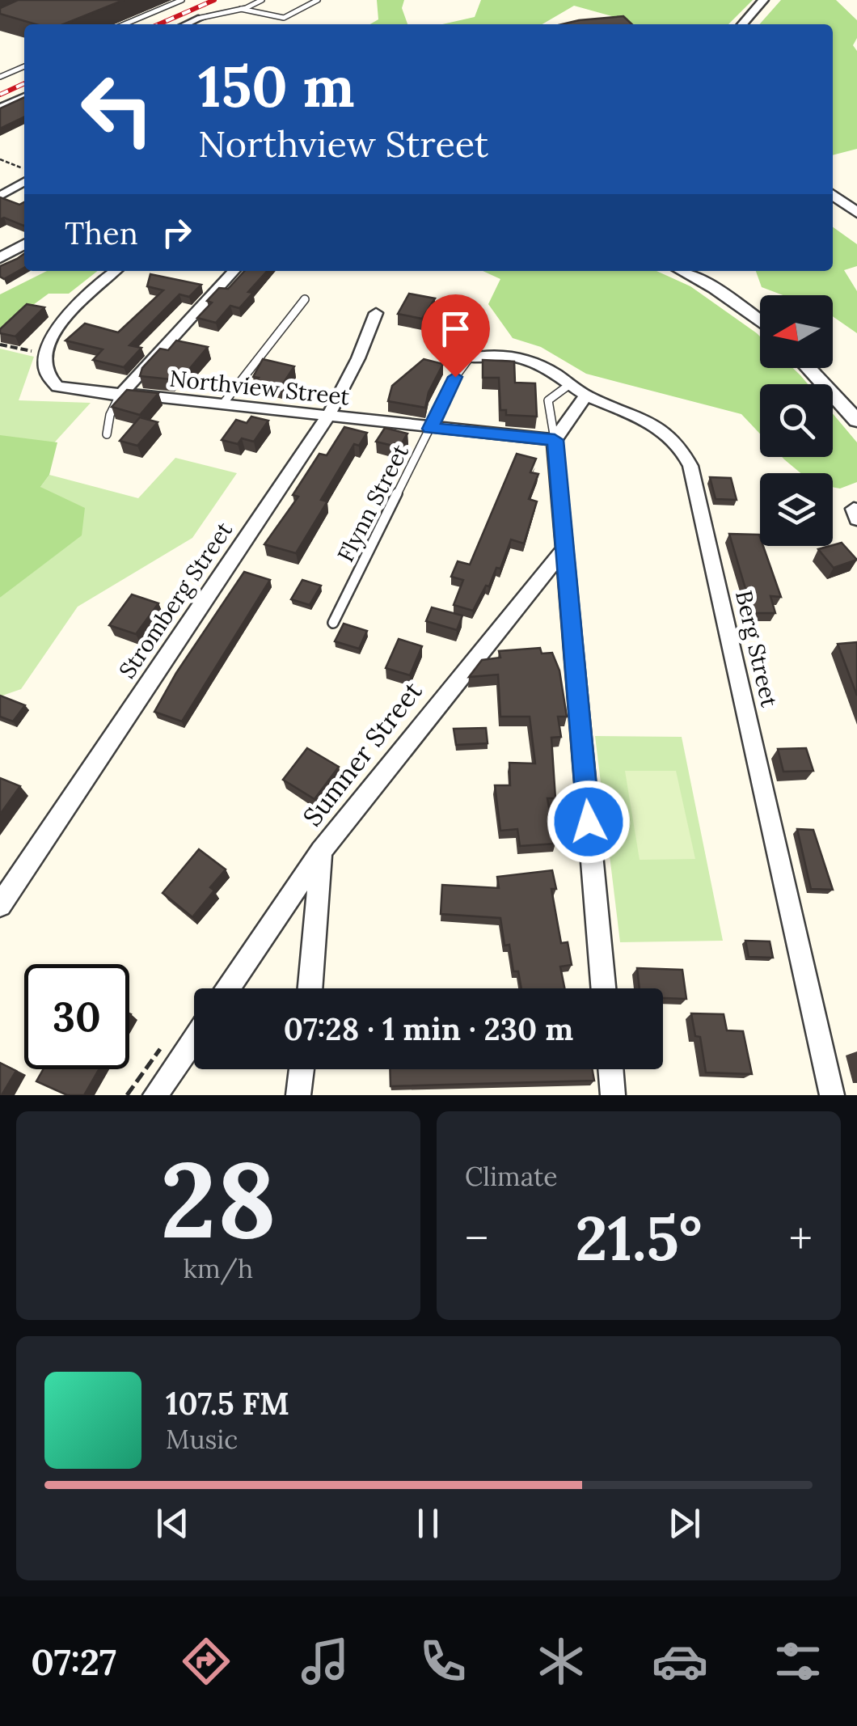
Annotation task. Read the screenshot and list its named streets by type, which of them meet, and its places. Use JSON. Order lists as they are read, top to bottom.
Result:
{
  "streets": {
    "street": [
      "Northview Street",
      "Stromberg Street",
      "Berg Street",
      "Sumner Street"
    ],
    "lane": ["Flynn Street"]
  },
  "crossings": [
    ["Northview Street", "Flynn Street"],
    ["Northview Street", "Stromberg Street"],
    ["Flynn Street", "Berg Street"]
  ],
  "north": "left",
  "page": {
    "turn": ["150 m", "Northview Street"],
    "then": "Then",
    "limit": "30",
    "trip": "07:28 · 1 min · 230 m",
    "tile": [
      ["28", "km/h"],
      "Climate"
    ],
    "heat": ["−", "21.5°", "+"],
    "song": ["107.5 FM", "Music"],
    "tabs": "07:27"
  }
}
